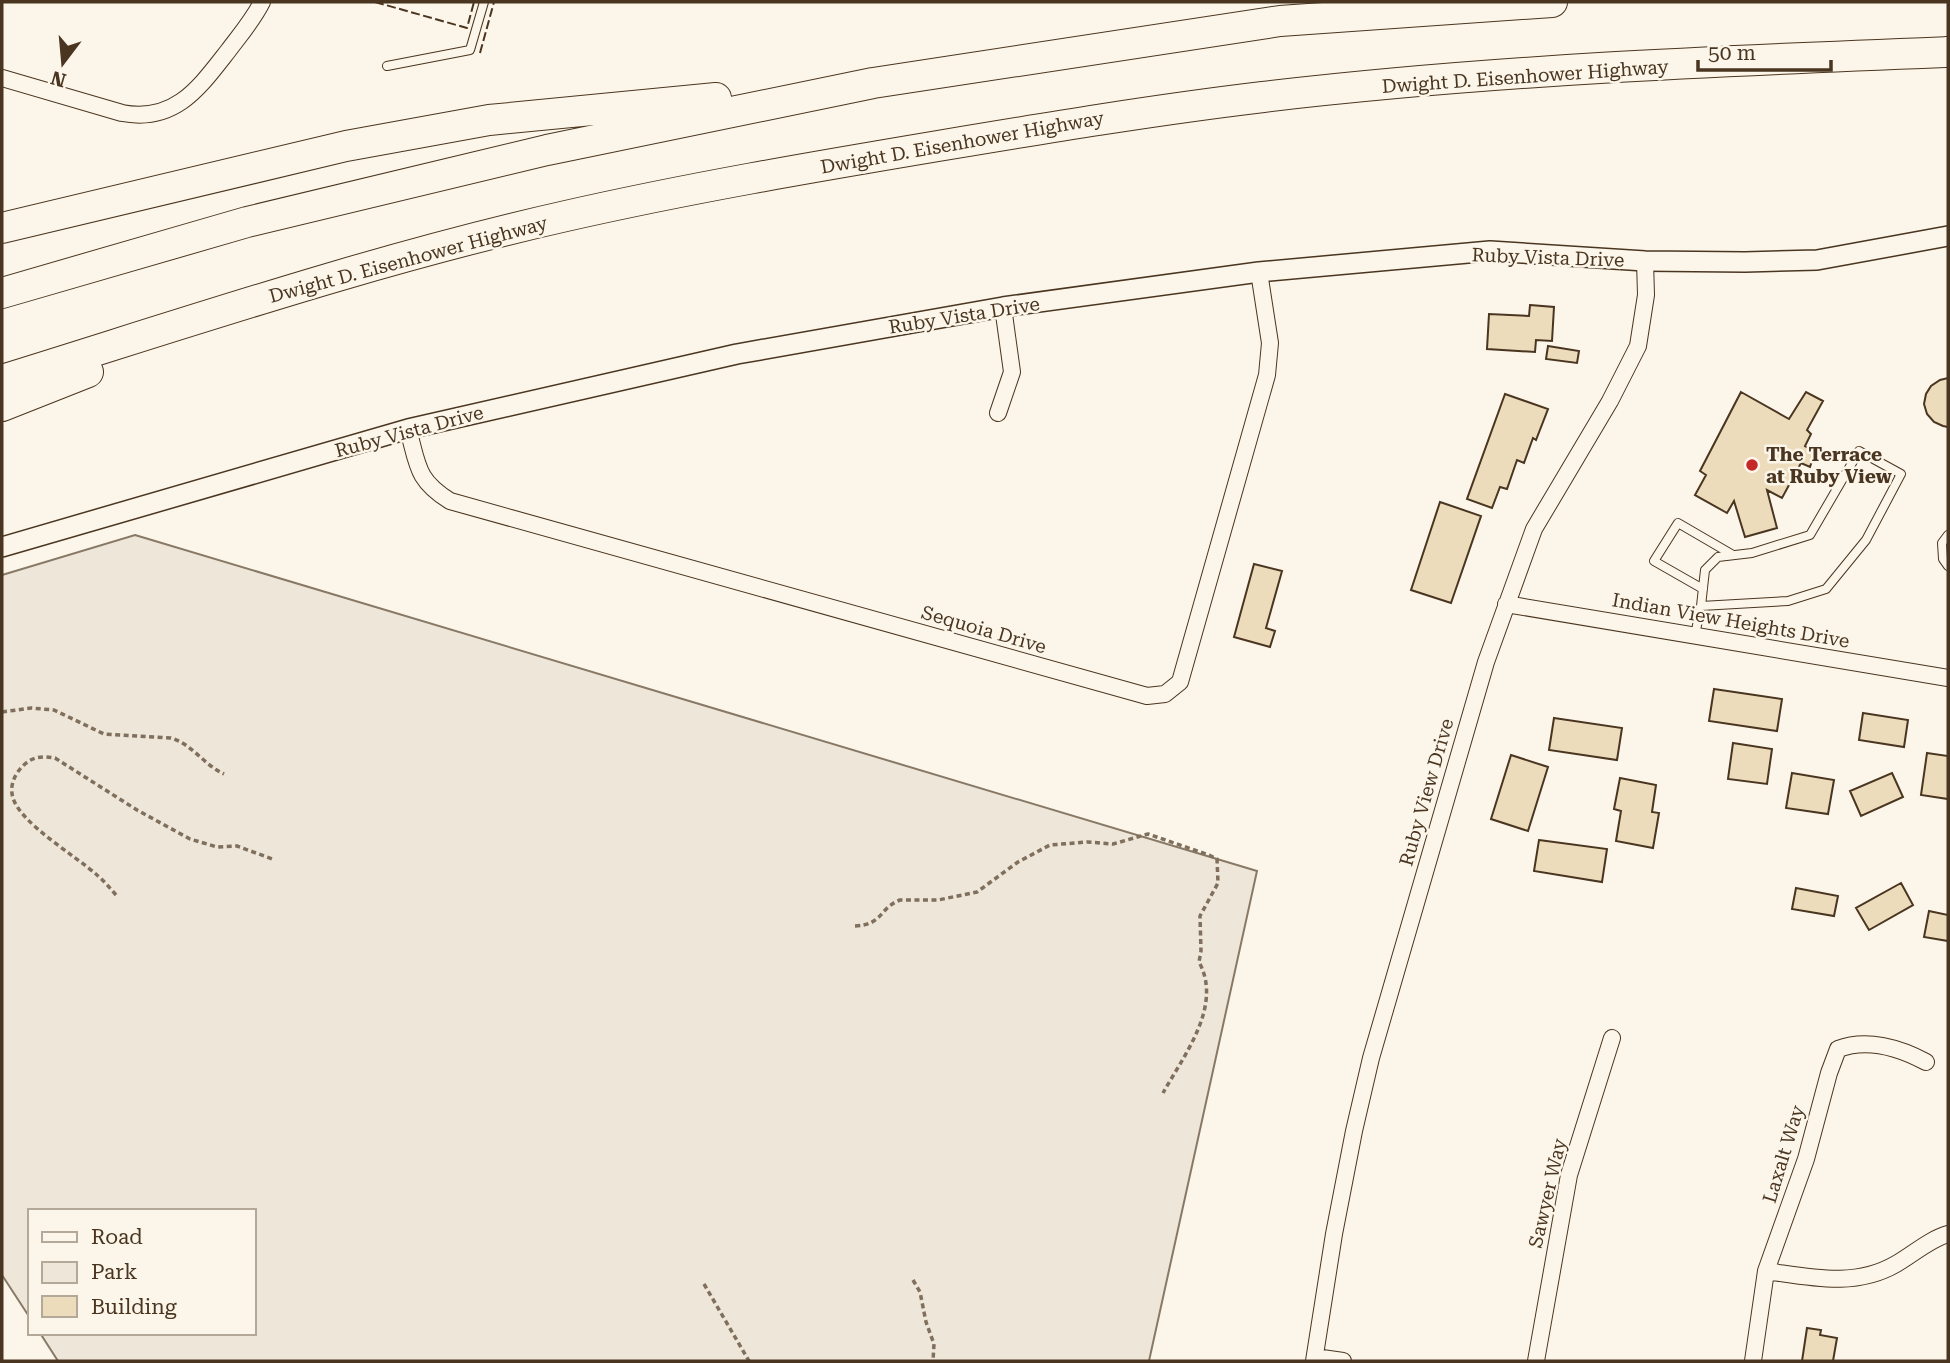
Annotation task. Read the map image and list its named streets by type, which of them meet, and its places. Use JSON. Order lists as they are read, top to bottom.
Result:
{
  "streets": {
    "highway": ["Dwight D. Eisenhower Highway"],
    "street": [
      "Ruby Vista Drive",
      "Indian View Heights Drive",
      "Sequoia Drive",
      "Ruby View Drive",
      "Laxalt Way",
      "Sawyer Way"
    ]
  },
  "crossings": [
    ["Ruby Vista Drive", "Sequoia Drive"],
    ["Ruby Vista Drive", "Ruby View Drive"],
    ["Indian View Heights Drive", "Ruby View Drive"]
  ],
  "places": ["The Terrace at Ruby View"],
  "legend": ["Road", "Park", "Building"],
  "scale_bar": "50 m",
  "north": "bottom"
}
